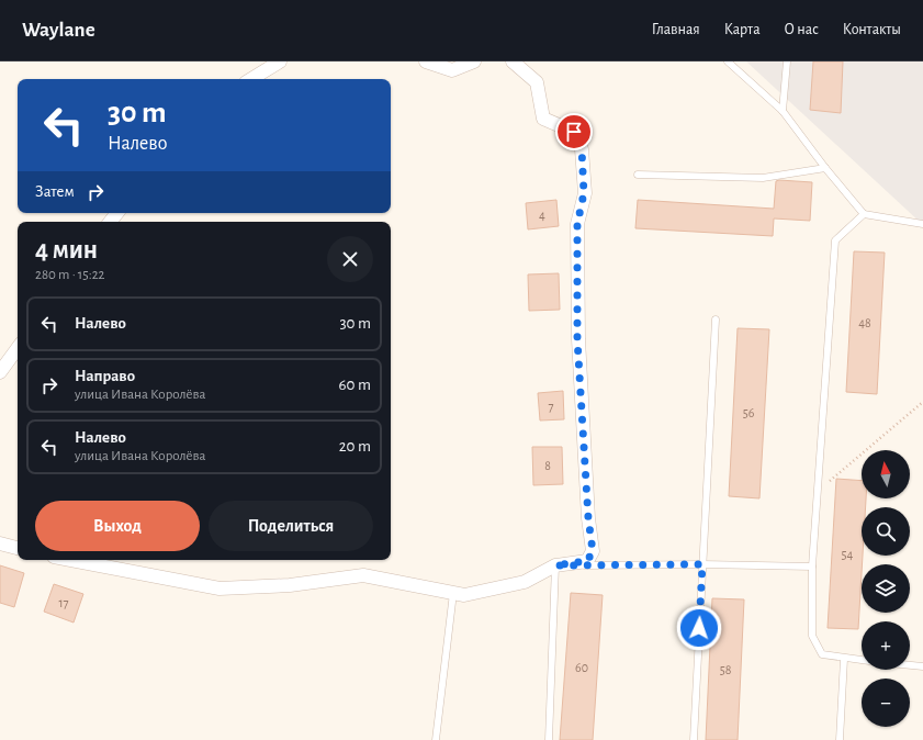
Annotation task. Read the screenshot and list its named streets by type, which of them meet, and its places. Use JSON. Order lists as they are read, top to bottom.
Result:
{
  "house_numbers": [
    "4",
    "48",
    "7",
    "56",
    "8",
    "54",
    "17",
    "60",
    "58"
  ],
  "north": "top",
  "page": {
    "header": "Waylane",
    "nav": [
      "Главная",
      "Карта",
      "О нас",
      "Контакты"
    ],
    "turn": ["30 m", "Налево"],
    "then": "Затем",
    "heading": ["4 мин", "280 m · 15:22"],
    "list": [
      {
        "name": "Налево",
        "value": "30 m"
      },
      {
        "name": "Направо",
        "note": "улица Ивана Королёва",
        "value": "60 m"
      },
      {
        "name": "Налево",
        "note": "улица Ивана Королёва",
        "value": "20 m"
      }
    ],
    "map_buttons": ["+", "−"],
    "buttons": ["Выход", "Поделиться"]
  }
}
